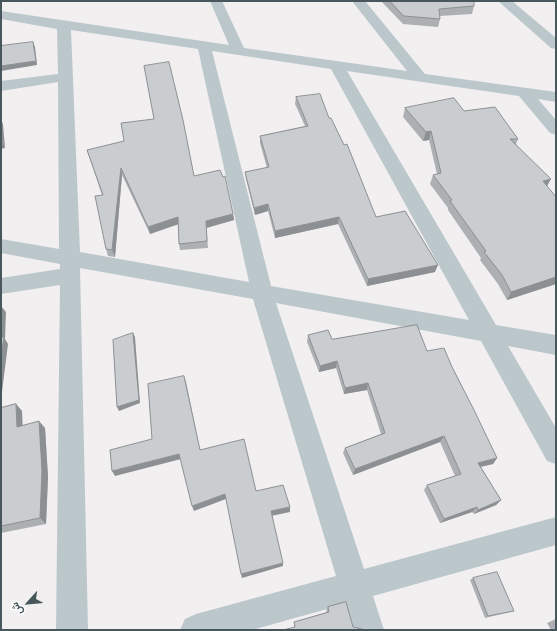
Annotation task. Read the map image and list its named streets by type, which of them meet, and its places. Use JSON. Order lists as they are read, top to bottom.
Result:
{
  "north": "bottom left"
}
